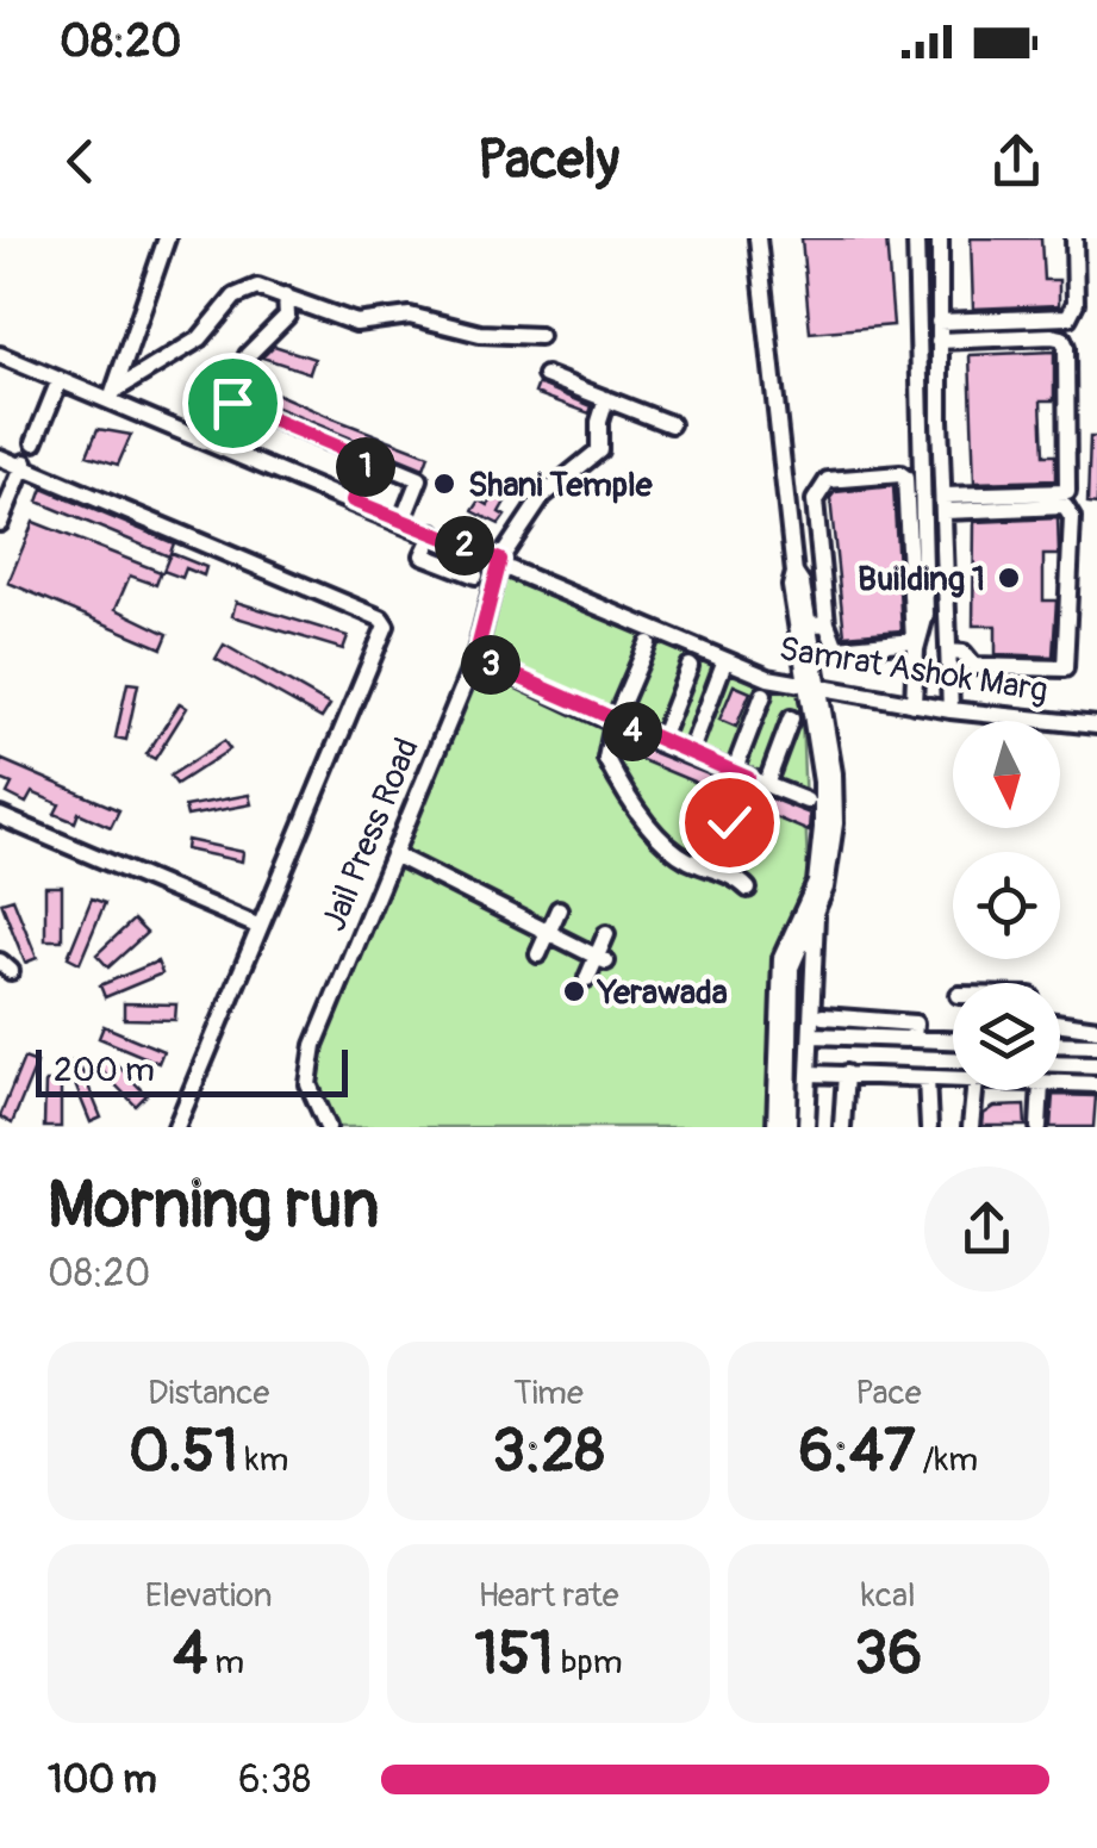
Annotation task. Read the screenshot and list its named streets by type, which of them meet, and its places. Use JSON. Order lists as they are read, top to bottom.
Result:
{
  "streets": {
    "street": ["Samrat Ashok Marg", "Jail Press Road"]
  },
  "crossings": [
    ["Samrat Ashok Marg", "Jail Press Road"]
  ],
  "places": ["Shani Temple", "Building 1", "Yerawada"],
  "scale_bar": "200 m",
  "north": "bottom",
  "page": {
    "status": "08:20",
    "header": "Pacely",
    "pins": [
      "1",
      "2",
      "3",
      "4"
    ],
    "scale": "200 m",
    "heading": ["Morning run", "08:20"],
    "stats": [
      ["Distance", "0.51 km"],
      ["Time", "3:28"],
      ["Pace", "6:47 /km"],
      ["Elevation", "4 m"],
      ["Heart rate", "151 bpm"],
      ["kcal", "36"]
    ],
    "list": [
      {
        "name": "100 m",
        "note": "6:38"
      }
    ]
  }
}
